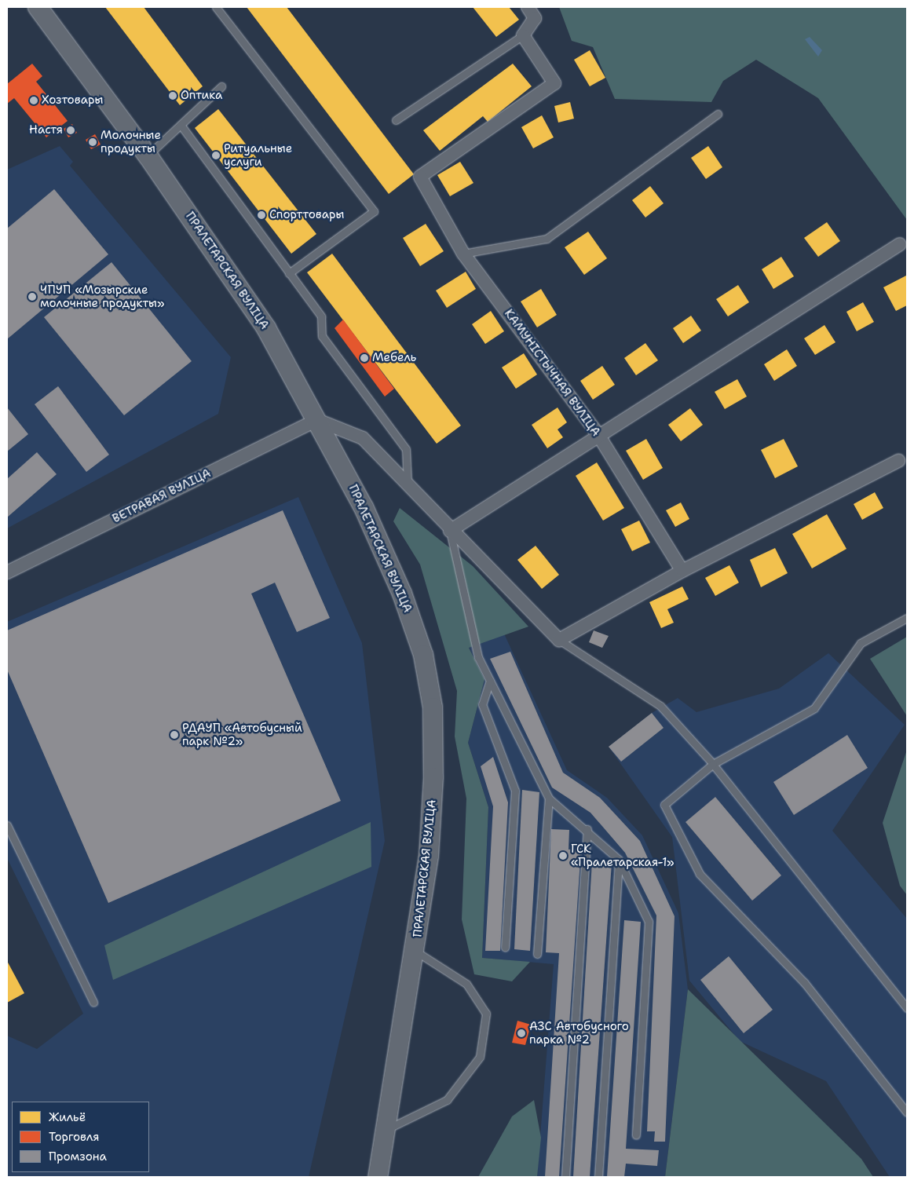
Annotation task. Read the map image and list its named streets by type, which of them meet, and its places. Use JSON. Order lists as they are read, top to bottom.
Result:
{
  "streets": {
    "main road": ["ПРАЛЕТАРСКАЯ ВУЛІЦА"],
    "street": ["КАМУНІСТЫЧНАЯ ВУЛІЦА", "ВЕТРАВАЯ ВУЛІЦА"]
  },
  "crossings": [
    ["ПРАЛЕТАРСКАЯ ВУЛІЦА", "ВЕТРАВАЯ ВУЛІЦА"]
  ],
  "places": [
    "Оптика",
    "Хозтовары",
    "Настя",
    "Молочные продукты",
    "Ритуальные услуги",
    "Спорттовары",
    "ЧПУП «Мозырские молочные продукты»",
    "Мебель",
    "РДАУП «Автобусный парк №2»",
    "ГСК «Пралетарская-1»",
    "АЗС Автобусного парка №2"
  ],
  "legend": ["Жильё", "Торговля", "Промзона"]
}
